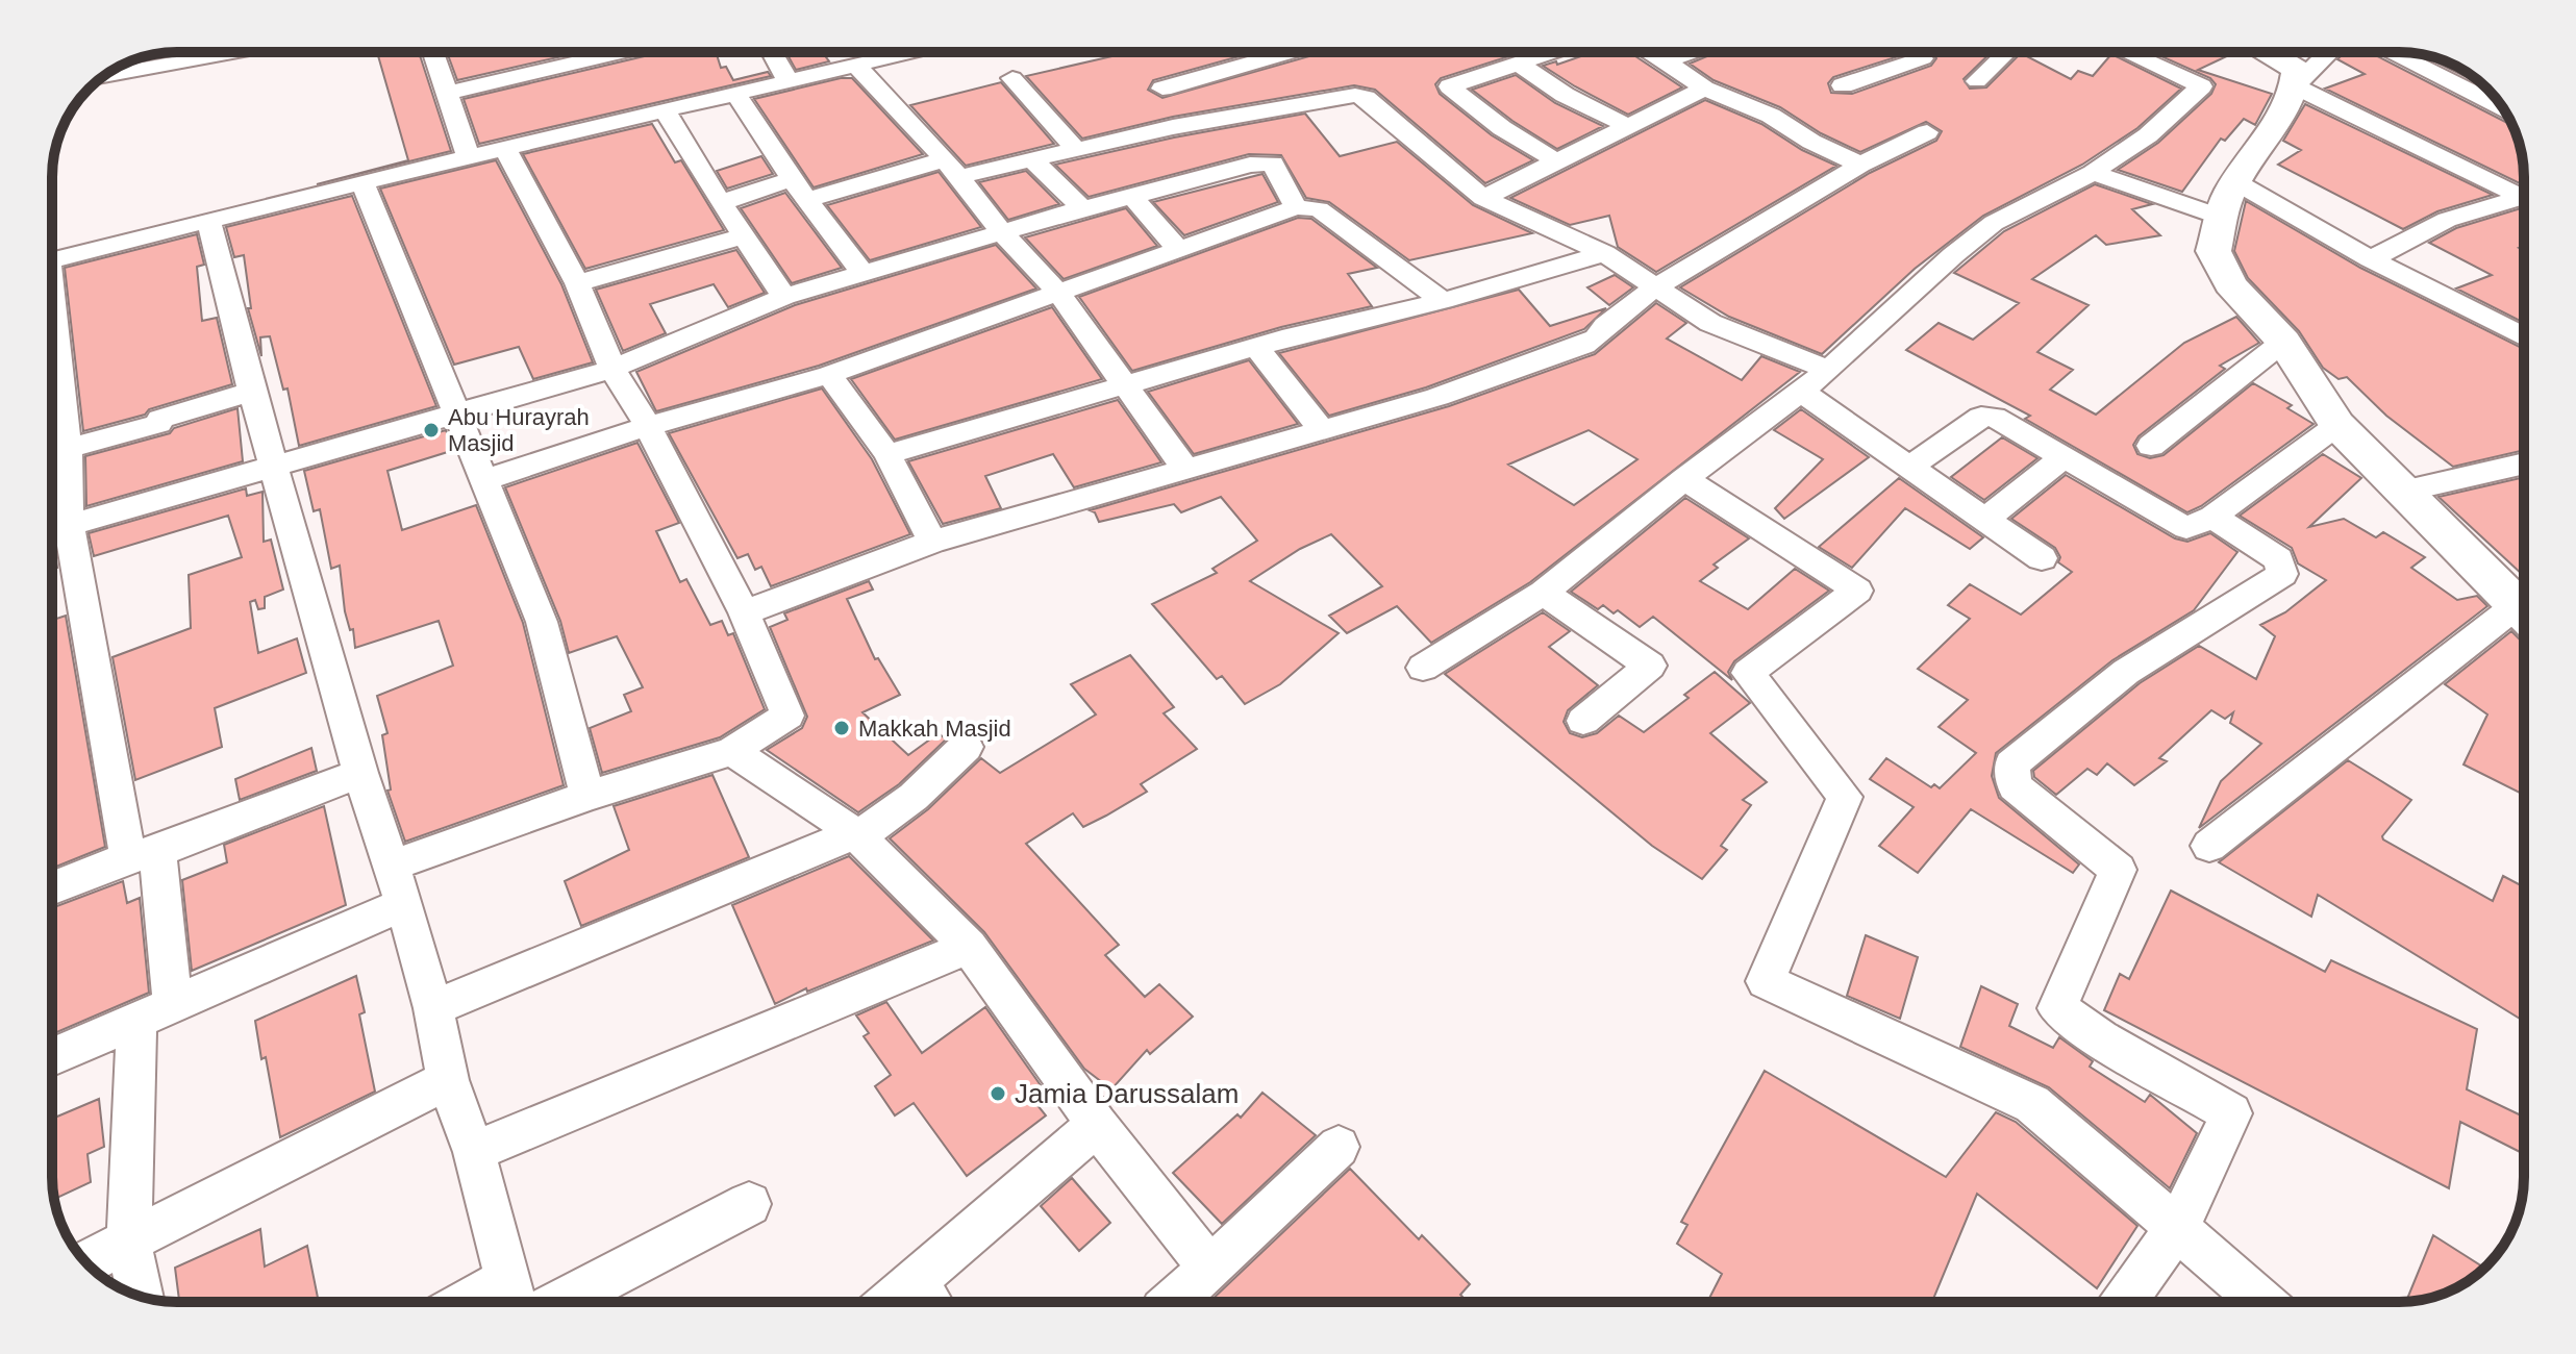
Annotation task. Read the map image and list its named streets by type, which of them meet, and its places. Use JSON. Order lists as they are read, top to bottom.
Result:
{
  "places": ["Abu Hurayrah Masjid", "Makkah Masjid", "Jamia Darussalam"]
}
